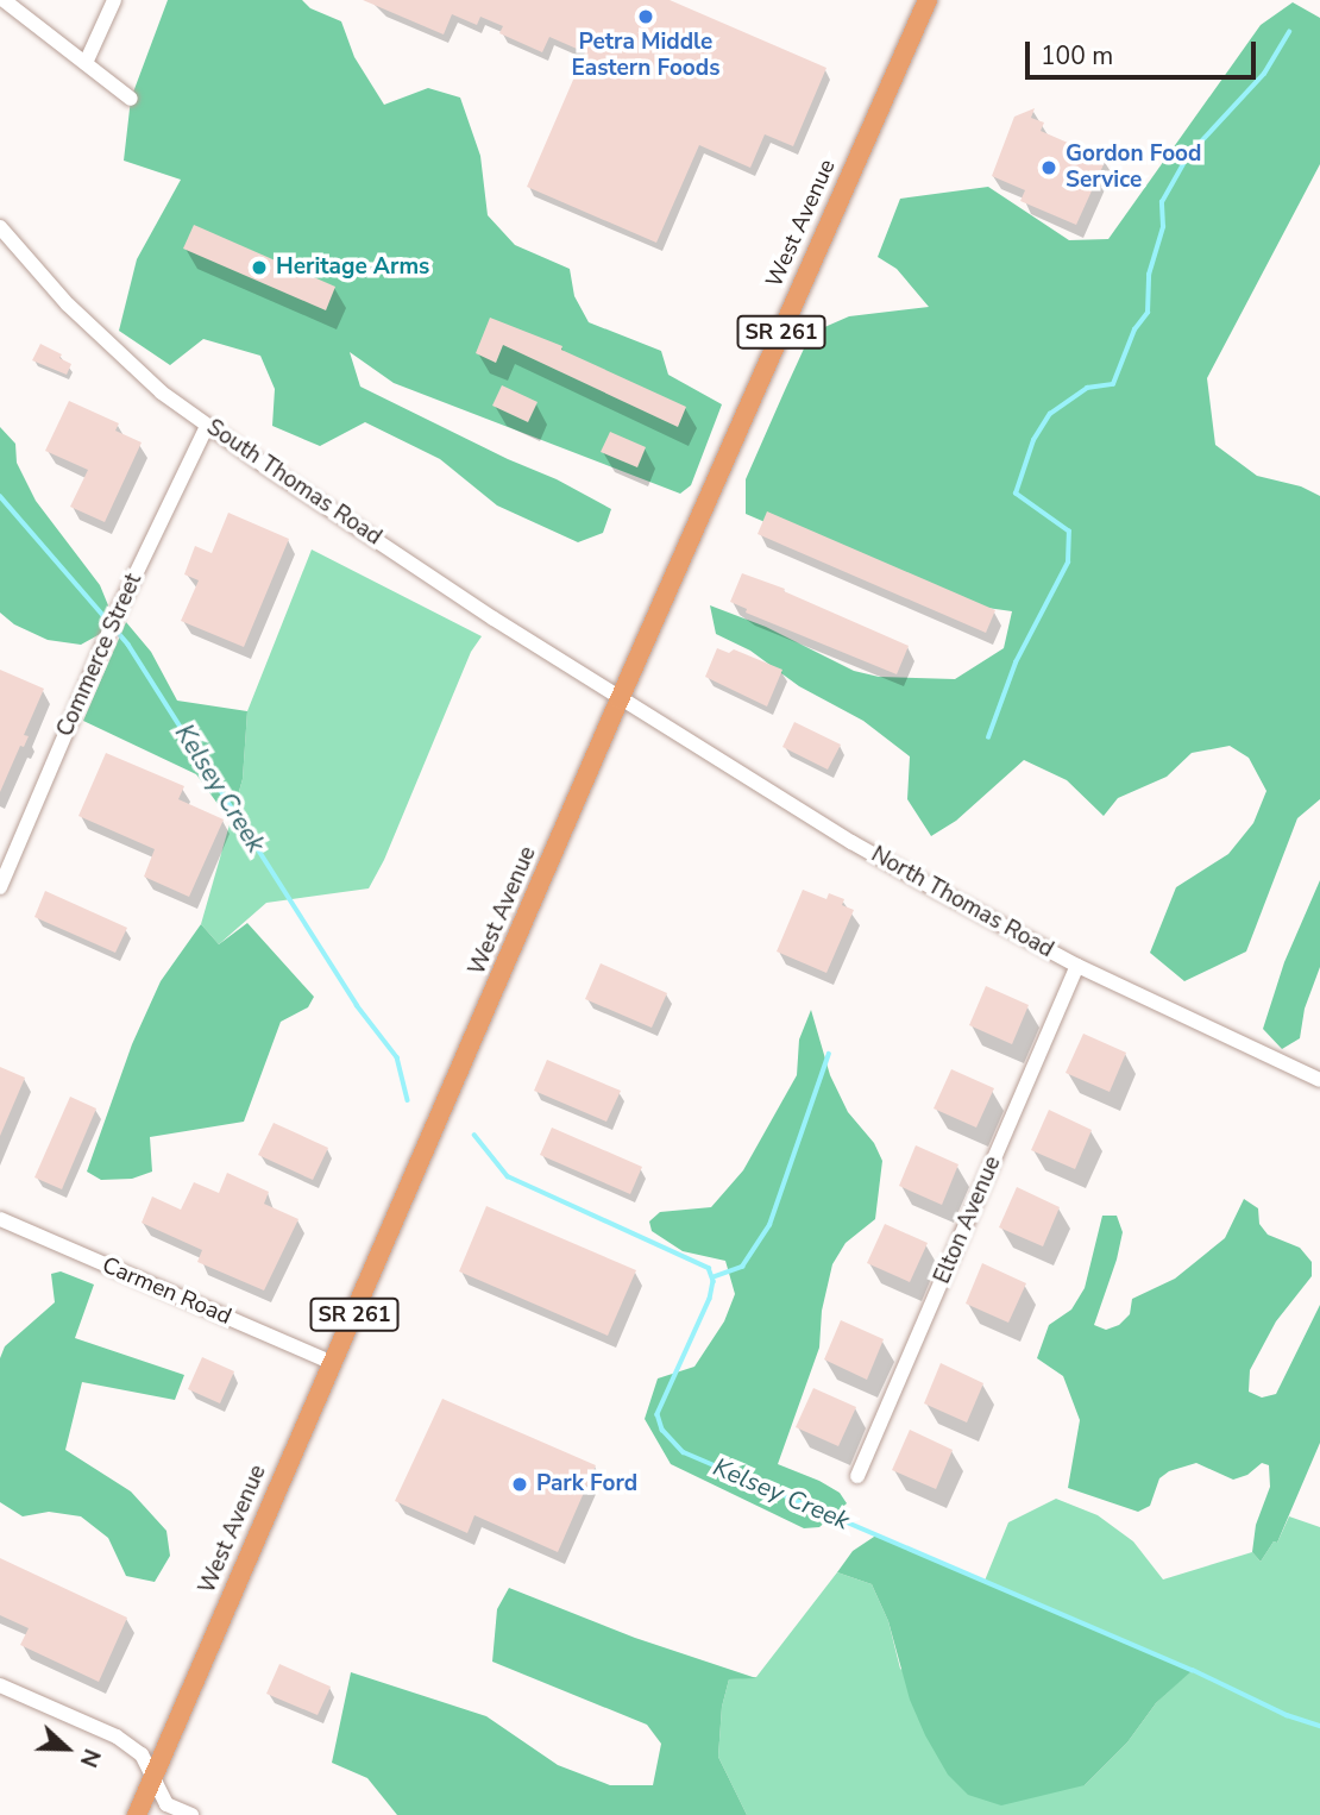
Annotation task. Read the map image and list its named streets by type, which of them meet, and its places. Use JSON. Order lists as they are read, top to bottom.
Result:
{
  "streets": {
    "main road": ["West Avenue", "SR 261"],
    "street": [
      "South Thomas Road",
      "Commerce Street",
      "North Thomas Road",
      "Elton Avenue",
      "Carmen Road"
    ]
  },
  "crossings": [
    ["West Avenue", "South Thomas Road"],
    ["West Avenue", "North Thomas Road"],
    ["West Avenue", "Carmen Road"],
    ["South Thomas Road", "Commerce Street"],
    ["South Thomas Road", "North Thomas Road"],
    ["North Thomas Road", "Elton Avenue"]
  ],
  "water": ["Kelsey Creek"],
  "places": [
    "Petra Middle Eastern Foods",
    "Gordon Food Service",
    "Heritage Arms",
    "Park Ford"
  ],
  "scale_bar": "100 m",
  "north": "right"
}
